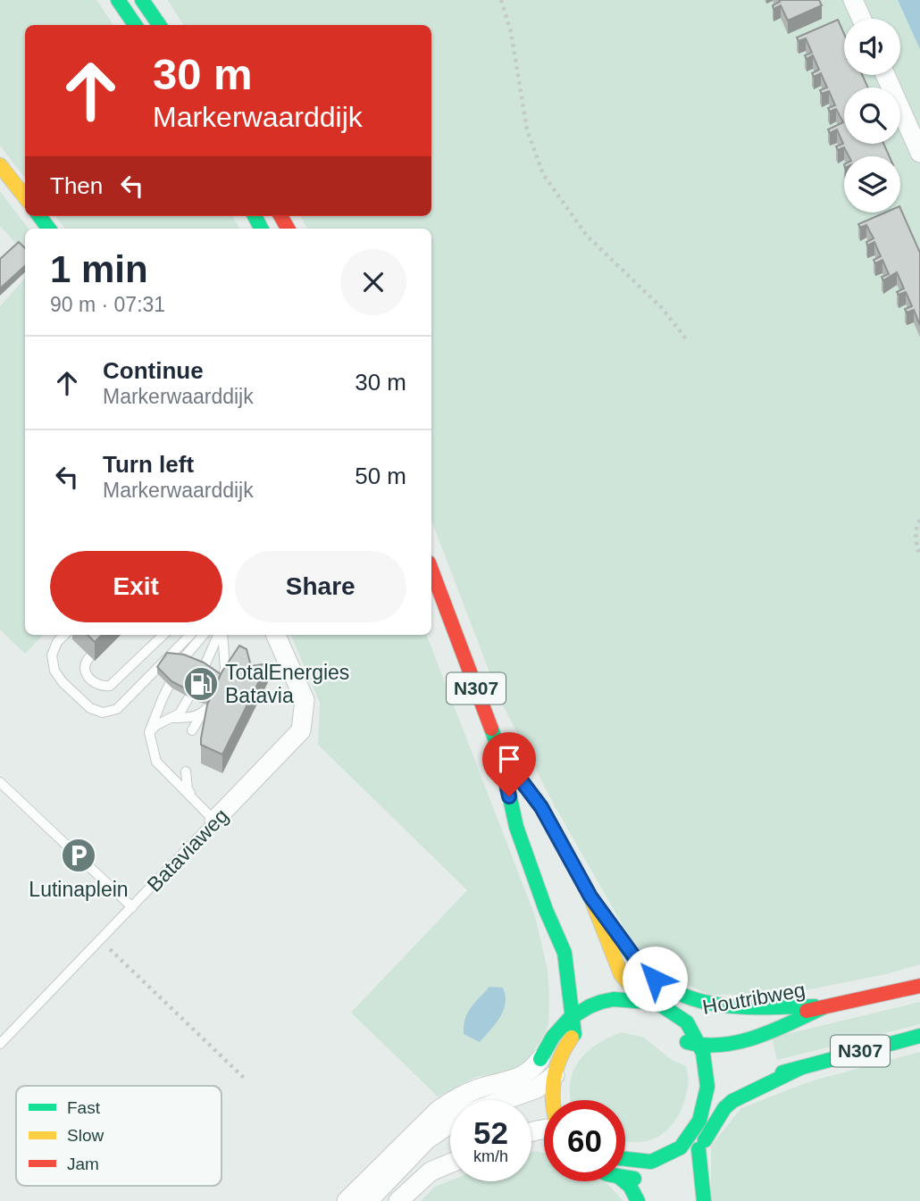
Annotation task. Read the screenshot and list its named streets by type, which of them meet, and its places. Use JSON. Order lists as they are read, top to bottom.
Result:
{
  "streets": {
    "main road": ["N307", "Houtribweg"],
    "street": ["Bataviaweg"]
  },
  "crossings": [
    ["N307", "Houtribweg"]
  ],
  "places": {
    "fuel station": ["TotalEnergies Batavia"],
    "parking": ["Lutinaplein"]
  },
  "legend": ["Fast", "Slow", "Jam"],
  "page": {
    "turn": ["30 m", "Markerwaarddijk"],
    "then": "Then",
    "heading": ["1 min", "90 m · 07:31"],
    "list": [
      {
        "name": "Continue",
        "note": "Markerwaarddijk",
        "value": "30 m"
      },
      {
        "name": "Turn left",
        "note": "Markerwaarddijk",
        "value": "50 m"
      }
    ],
    "buttons": ["Exit", "Share"],
    "speed": "52 km/h",
    "limit": "60"
  }
}
